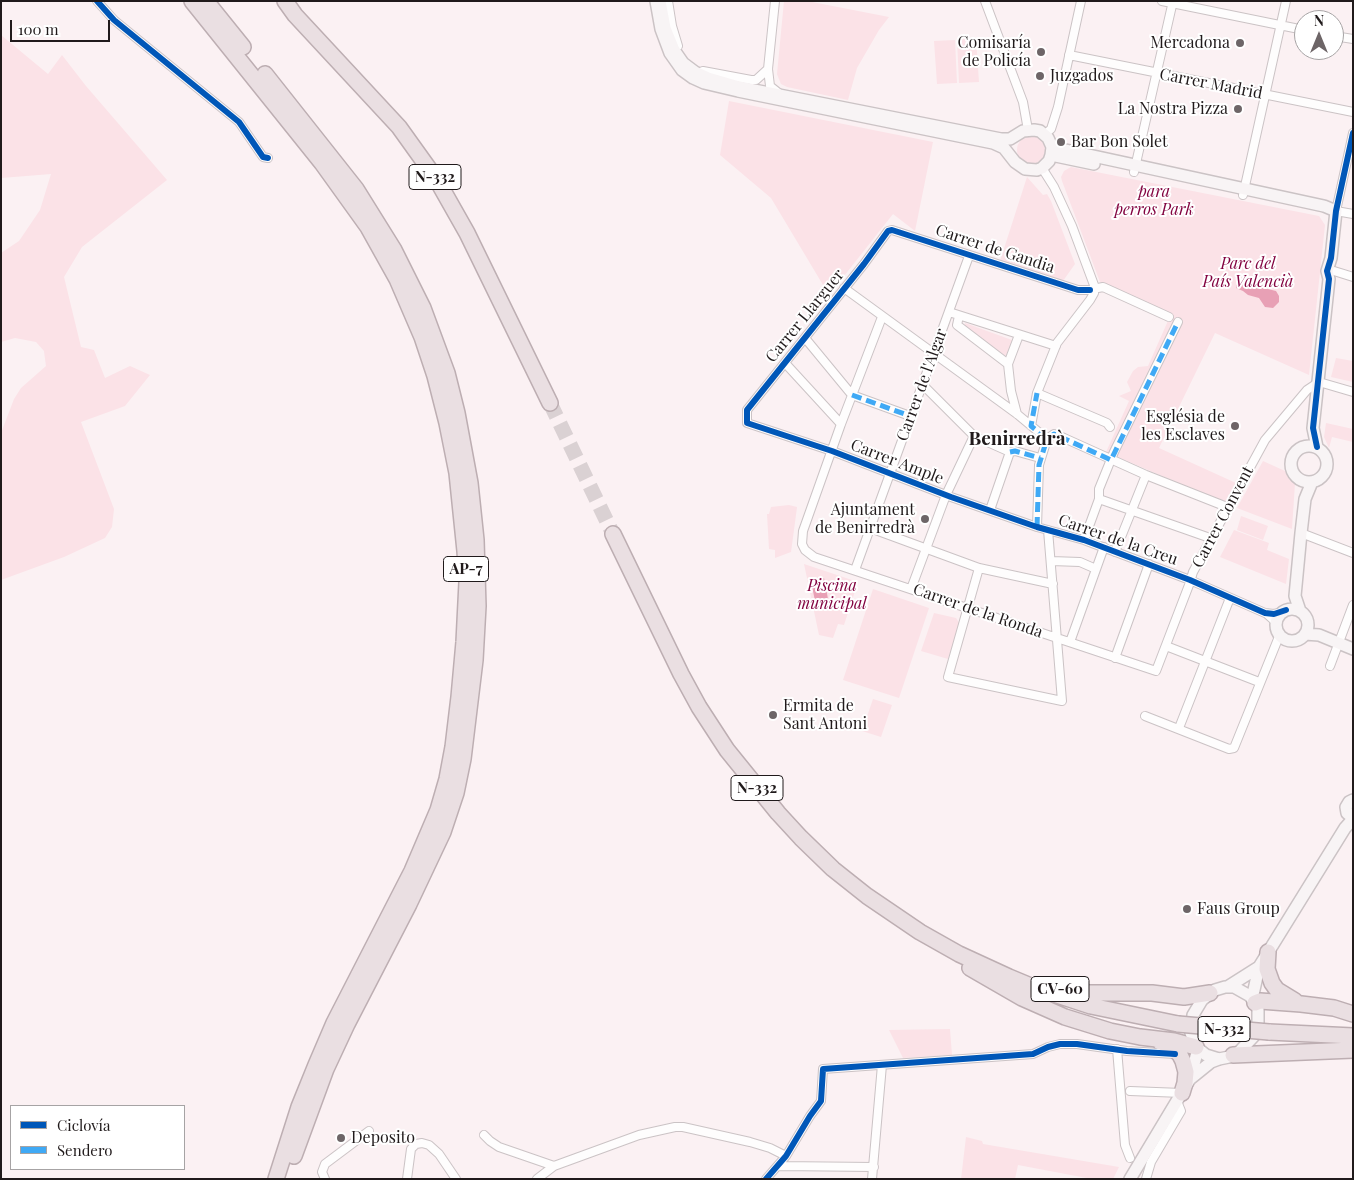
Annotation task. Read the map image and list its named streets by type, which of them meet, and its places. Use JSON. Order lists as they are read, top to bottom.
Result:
{
  "streets": {
    "highway": ["N-332", "AP-7", "CV-60"],
    "street": [
      "Carrer Madrid",
      "Carrer de Gandia",
      "Carrer Llarguer",
      "Carrer de l'Algar",
      "Carrer Ample",
      "Carrer Convent",
      "Carrer de la Creu",
      "Carrer de la Ronda"
    ]
  },
  "crossings": [
    ["N-332", "CV-60"],
    ["Carrer de Gandia", "Carrer Llarguer"],
    ["Carrer de Gandia", "Carrer de l'Algar"],
    ["Carrer Llarguer", "Carrer Ample"],
    ["Carrer de l'Algar", "Carrer Ample"],
    ["Carrer de l'Algar", "Carrer de la Ronda"],
    ["Carrer Ample", "Carrer de la Creu"],
    ["Carrer Ample", "Carrer de la Ronda"],
    ["Carrer Convent", "Carrer de la Creu"],
    ["Carrer Convent", "Carrer de la Ronda"]
  ],
  "districts": ["Benirredrà"],
  "parks": ["para perros Park", "Parc del País Valencià", "Piscina municipal"],
  "places": [
    "Mercadona",
    "Comisaría de Policía",
    "Juzgados",
    "La Nostra Pizza",
    "Bar Bon Solet",
    "Església de les Esclaves",
    "Ajuntament de Benirredrà",
    "Ermita de Sant Antoni",
    "Faus Group",
    "Deposito"
  ],
  "legend": ["Ciclovía", "Sendero"],
  "scale_bar": "100 m",
  "north": "top"
}
